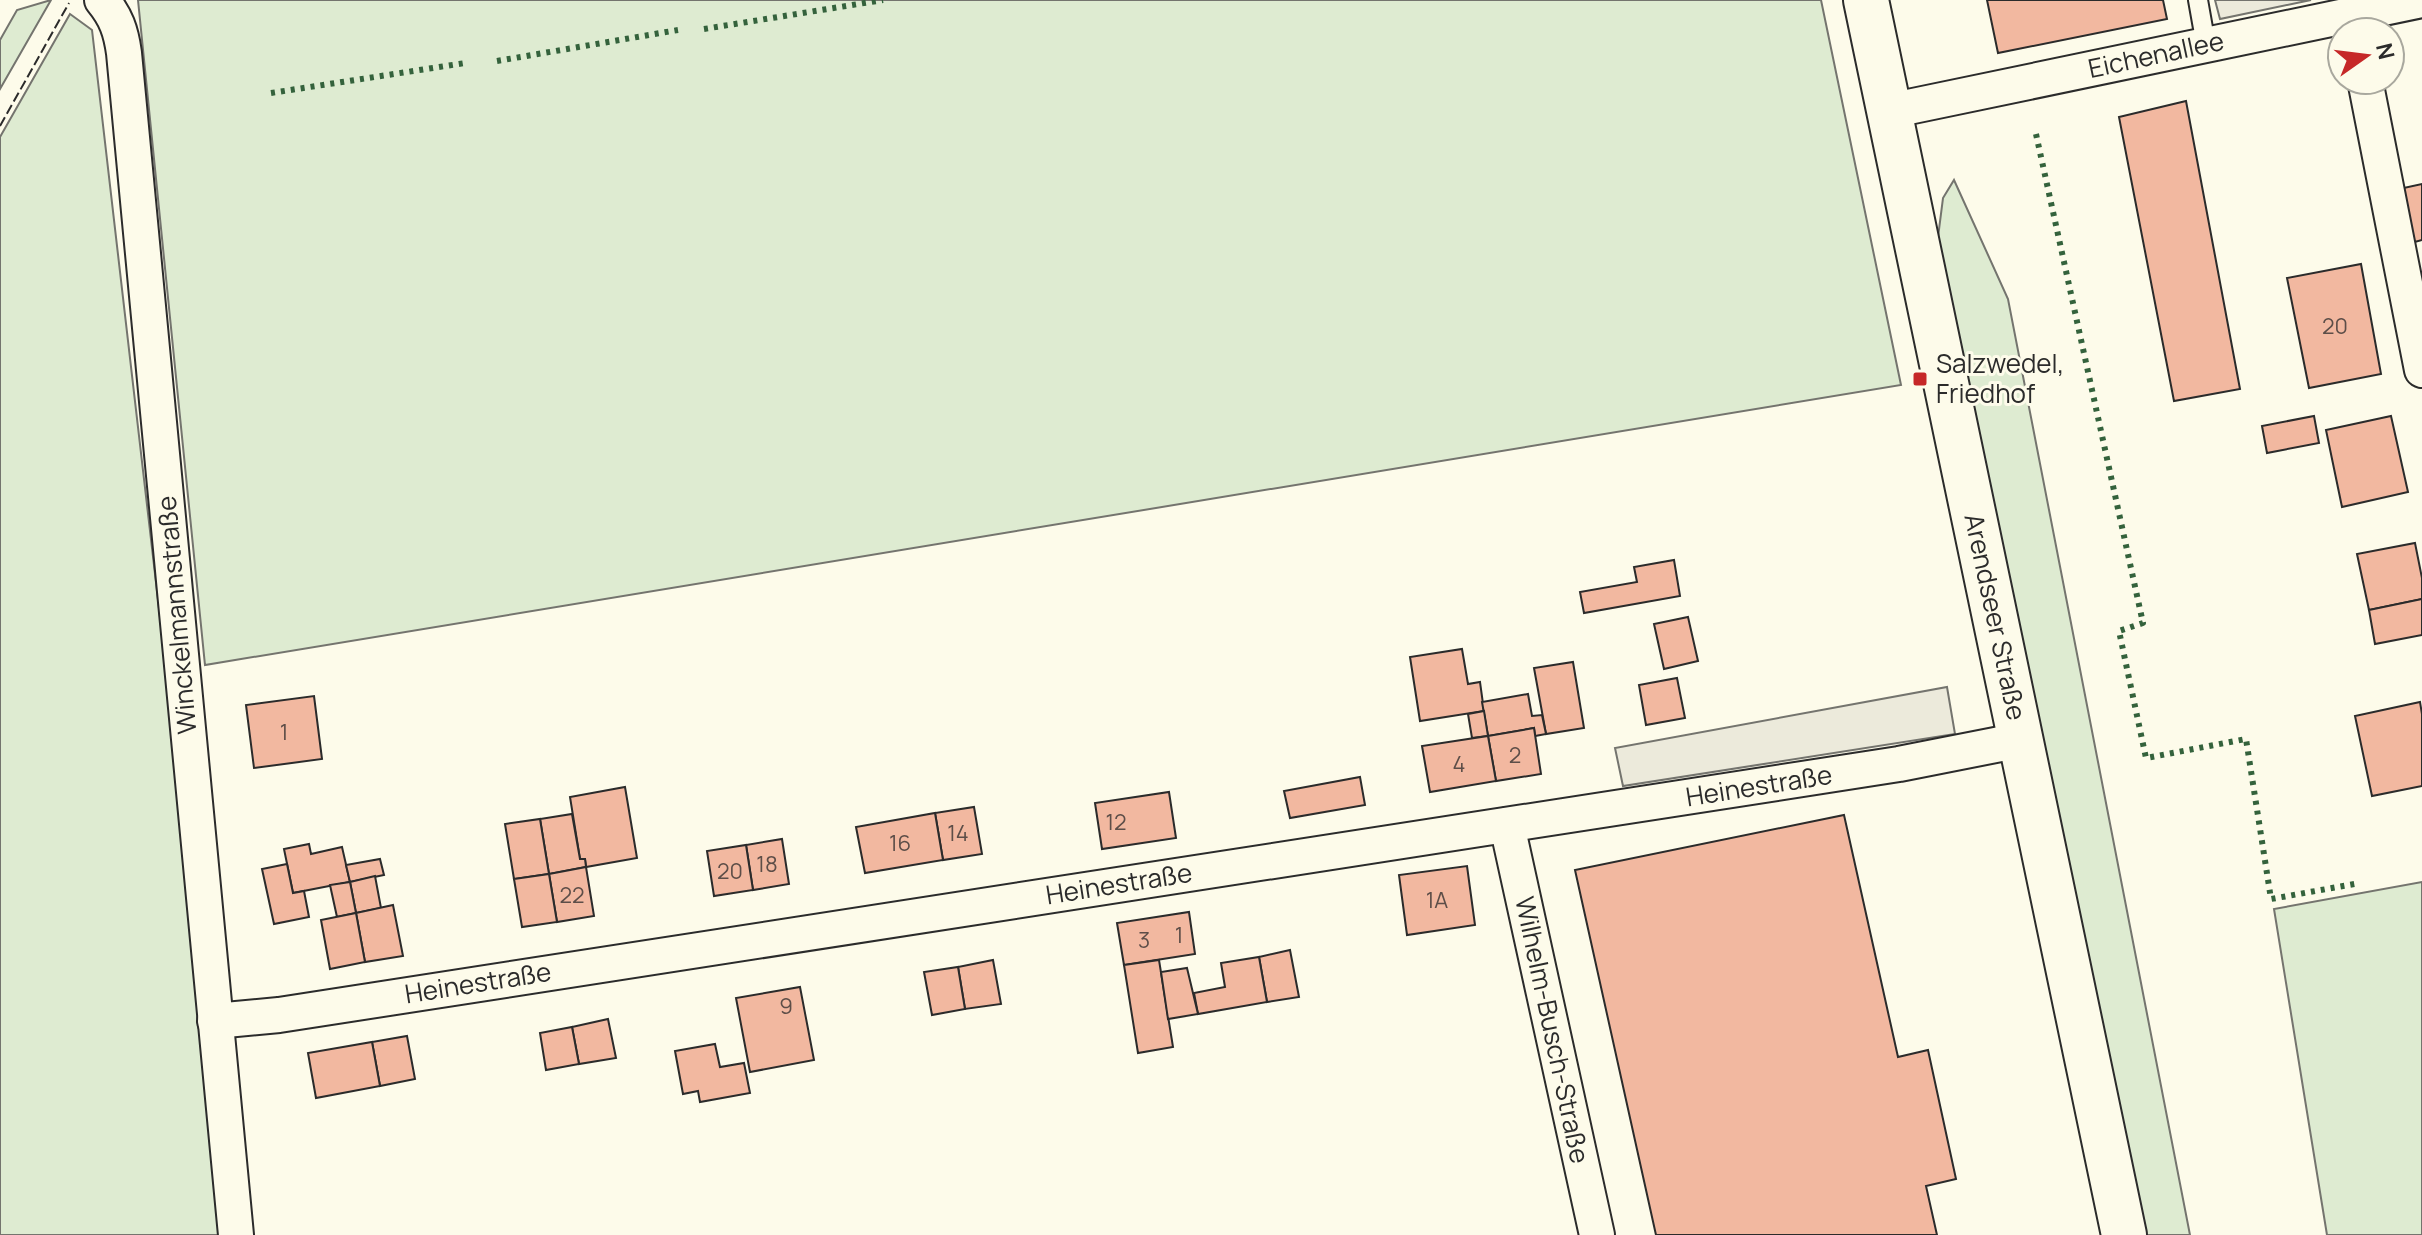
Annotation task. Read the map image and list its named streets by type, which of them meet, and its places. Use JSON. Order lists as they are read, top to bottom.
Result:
{
  "streets": {
    "main road": ["Arendseer Straße"],
    "street": [
      "Eichenallee",
      "Winckelmannstraße",
      "Heinestraße",
      "Wilhelm-Busch-Straße"
    ]
  },
  "crossings": [
    ["Eichenallee", "Arendseer Straße"],
    ["Winckelmannstraße", "Heinestraße"],
    ["Arendseer Straße", "Heinestraße"],
    ["Heinestraße", "Wilhelm-Busch-Straße"]
  ],
  "places": {
    "transit": ["Salzwedel, Friedhof"]
  },
  "house_numbers": [
    "20",
    "1",
    "2",
    "4",
    "12",
    "14",
    "16",
    "18",
    "20",
    "22",
    "1A",
    "1",
    "3",
    "9"
  ],
  "north": "right"
}
